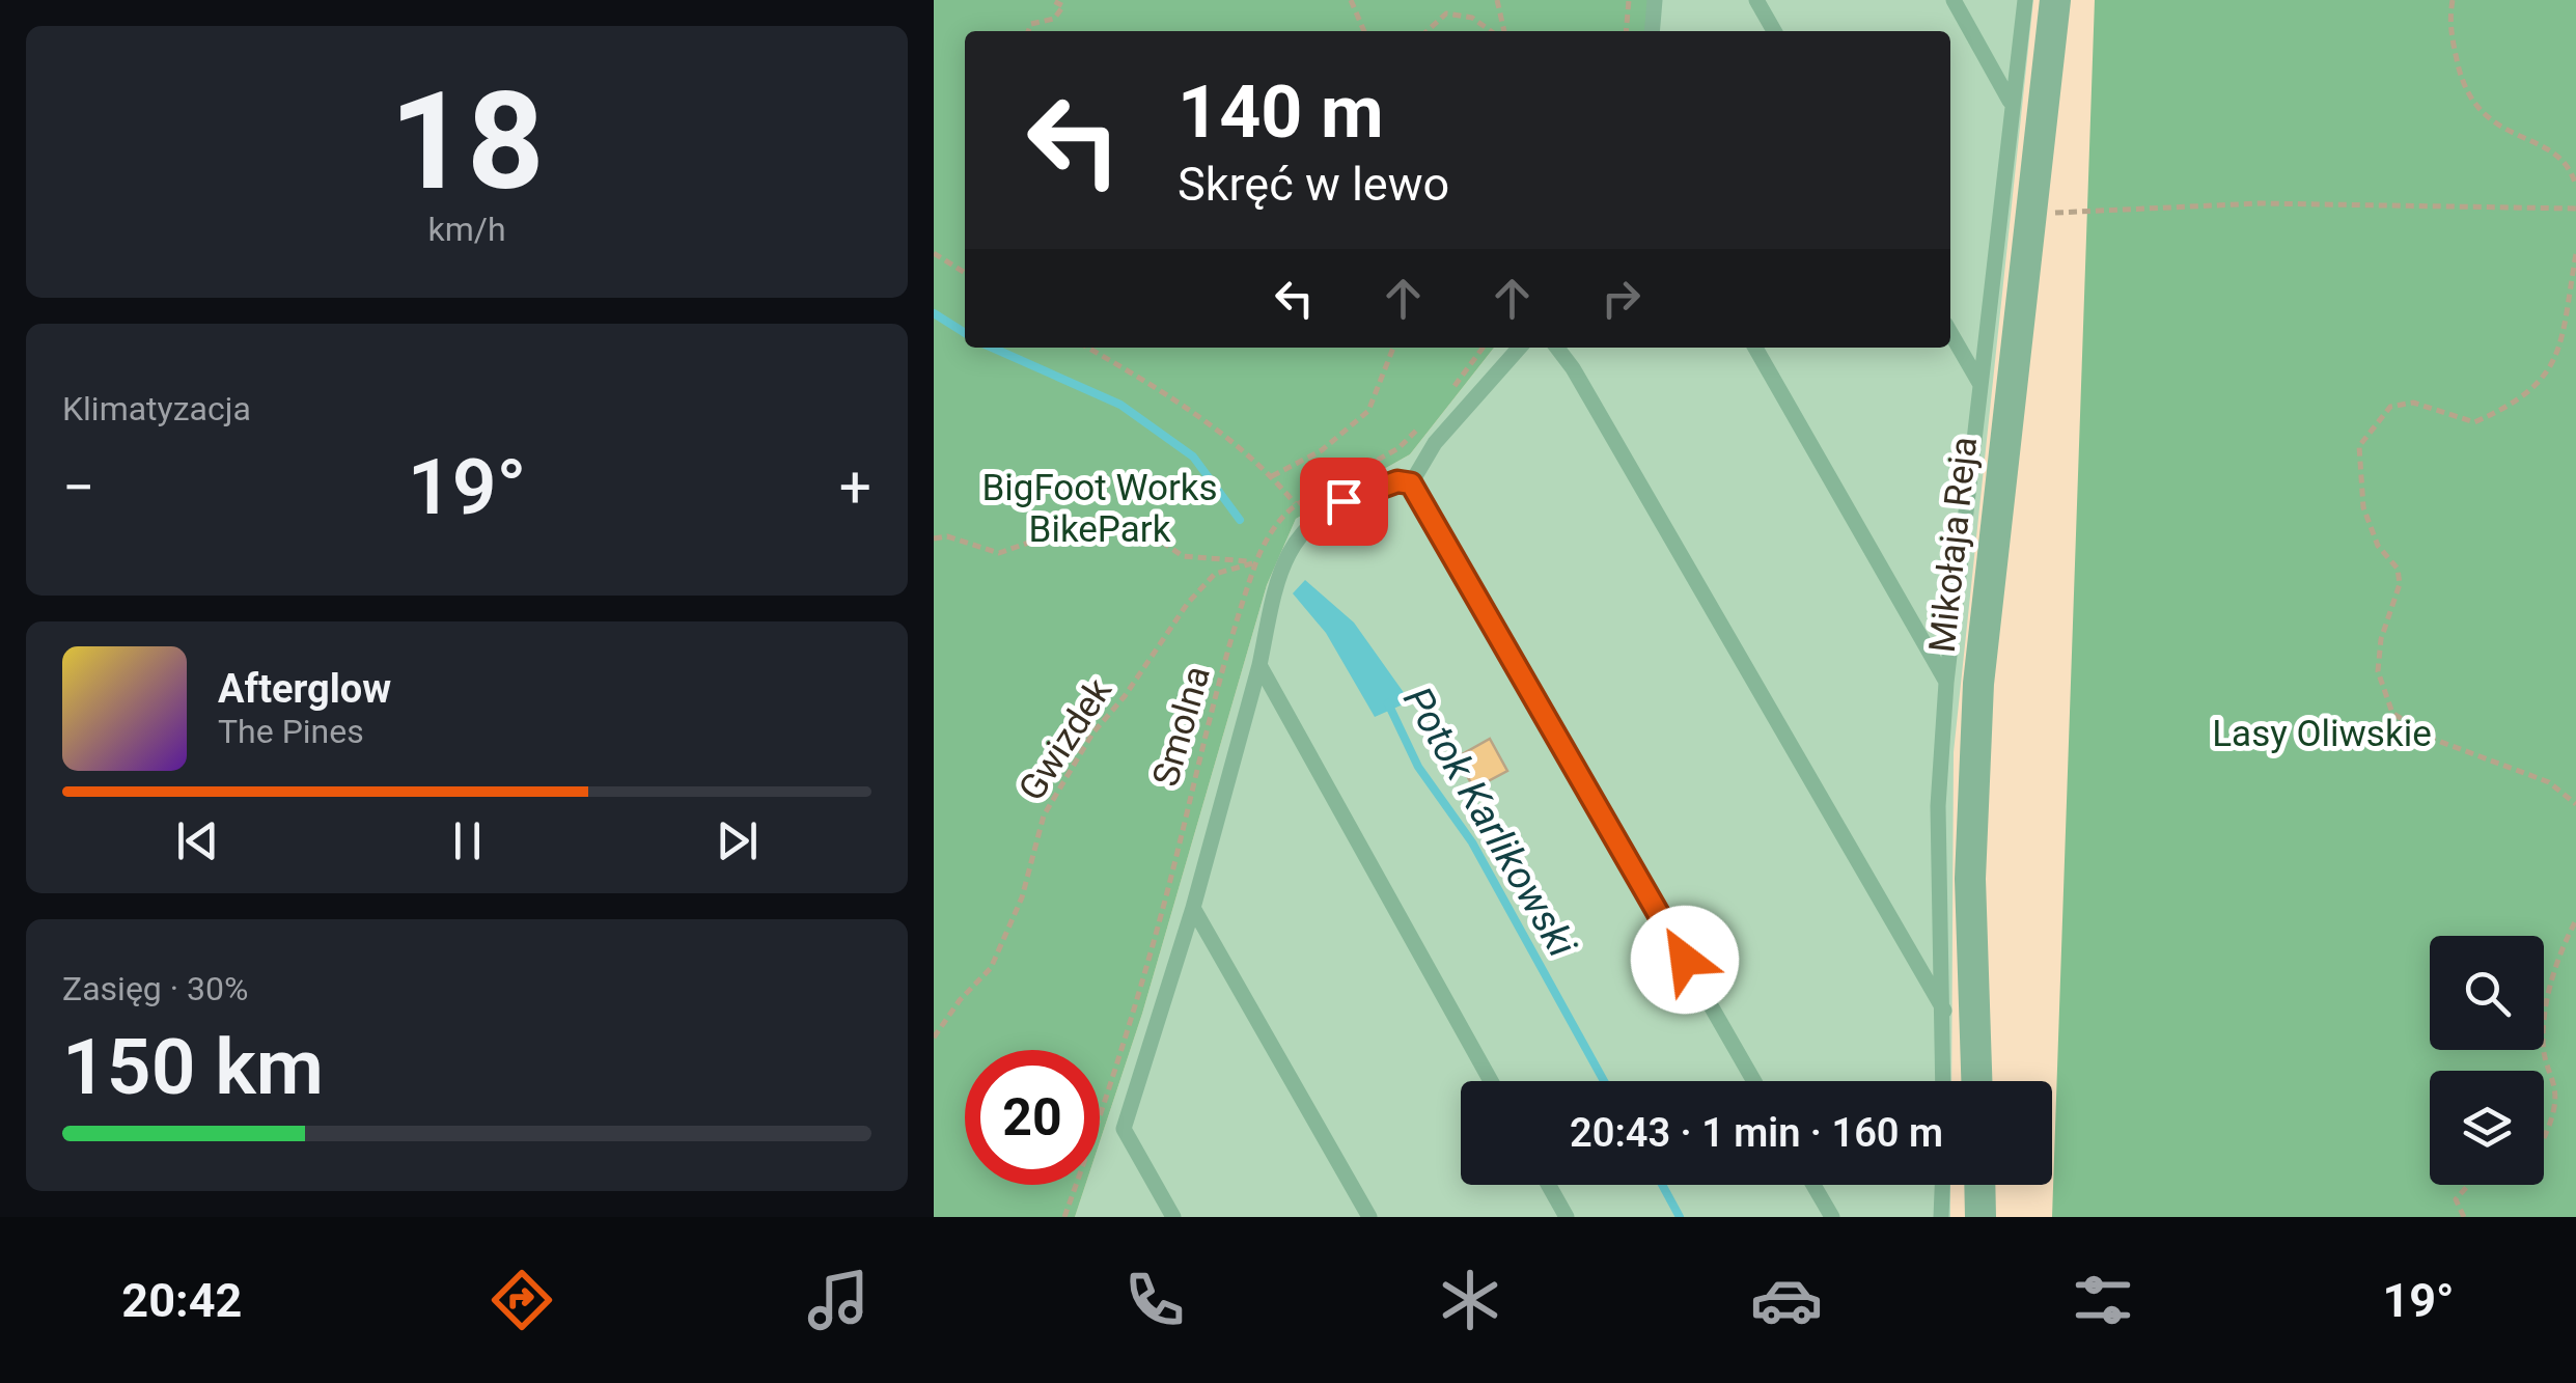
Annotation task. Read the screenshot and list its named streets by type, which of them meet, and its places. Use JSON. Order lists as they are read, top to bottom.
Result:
{
  "streets": {
    "street": ["Mikołaja Reja"],
    "path": ["Smolna", "Gwizdek"]
  },
  "crossings": [
    ["Smolna", "Gwizdek"]
  ],
  "water": ["Potok Karlikowski"],
  "parks": ["BigFoot Works BikePark", "Lasy Oliwskie"],
  "page": {
    "tile": [
      ["18", "km/h"],
      "Klimatyzacja",
      ["Zasięg · 30%", "150 km"]
    ],
    "turn": ["140 m", "Skręć w lewo"],
    "heat": ["−", "19°", "+"],
    "song": ["Afterglow", "The Pines"],
    "limit": "20",
    "trip": "20:43 · 1 min · 160 m",
    "tabs": ["20:42", "19°"]
  }
}
